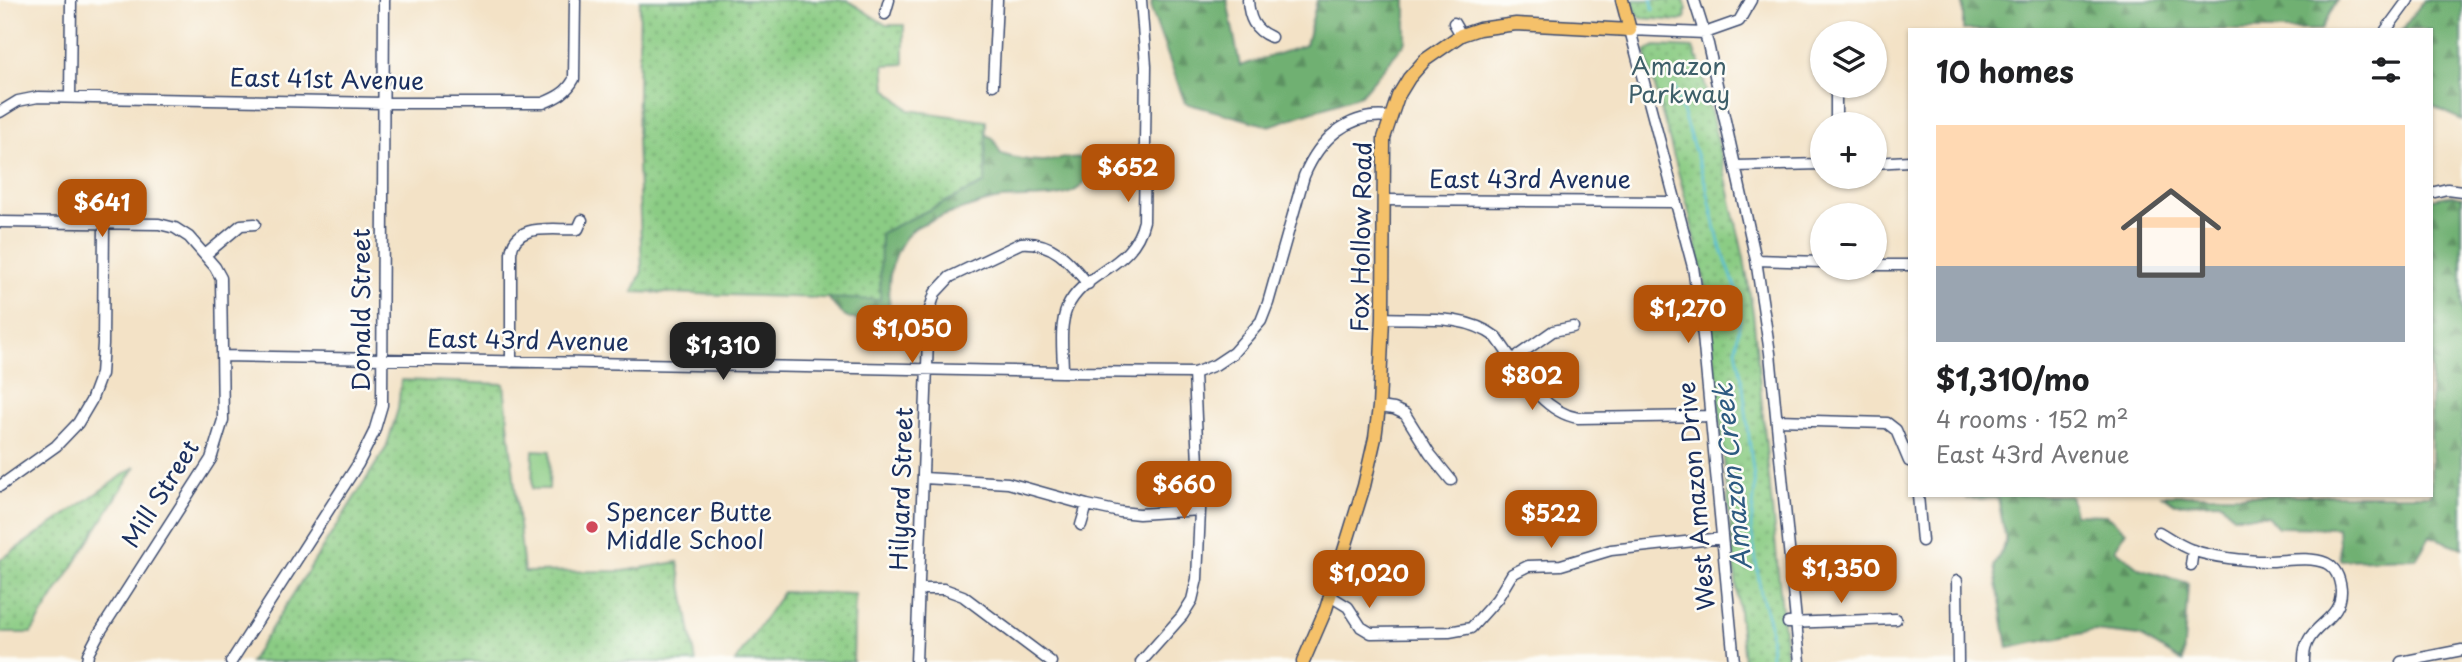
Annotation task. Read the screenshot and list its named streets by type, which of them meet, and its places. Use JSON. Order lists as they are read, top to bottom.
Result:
{
  "streets": {
    "main road": ["Fox Hollow Road", "West Amazon Drive"],
    "street": [
      "East 41st Avenue",
      "East 43rd Avenue",
      "Donald Street",
      "Hilyard Street",
      "Mill Street"
    ]
  },
  "crossings": [
    ["East 41st Avenue", "Donald Street"],
    ["East 43rd Avenue", "Fox Hollow Road"],
    ["East 43rd Avenue", "Donald Street"],
    ["East 43rd Avenue", "Hilyard Street"],
    ["East 43rd Avenue", "Mill Street"],
    ["East 43rd Avenue", "West Amazon Drive"],
    ["Fox Hollow Road", "West Amazon Drive"]
  ],
  "water": ["Amazon Creek"],
  "parks": ["Amazon Parkway"],
  "places": ["Spencer Butte Middle School"],
  "page": {
    "map_buttons": ["+", "−"],
    "heading": "10 homes",
    "list": [
      {
        "name": "$1,310/mo",
        "note": "4 rooms · 152 m² · East 43rd Avenue"
      }
    ],
    "price": [
      "$652",
      "$641",
      "$1,270",
      "$1,050",
      "$1,310",
      "$802",
      "$660",
      "$522",
      "$1,350",
      "$1,020"
    ]
  }
}
